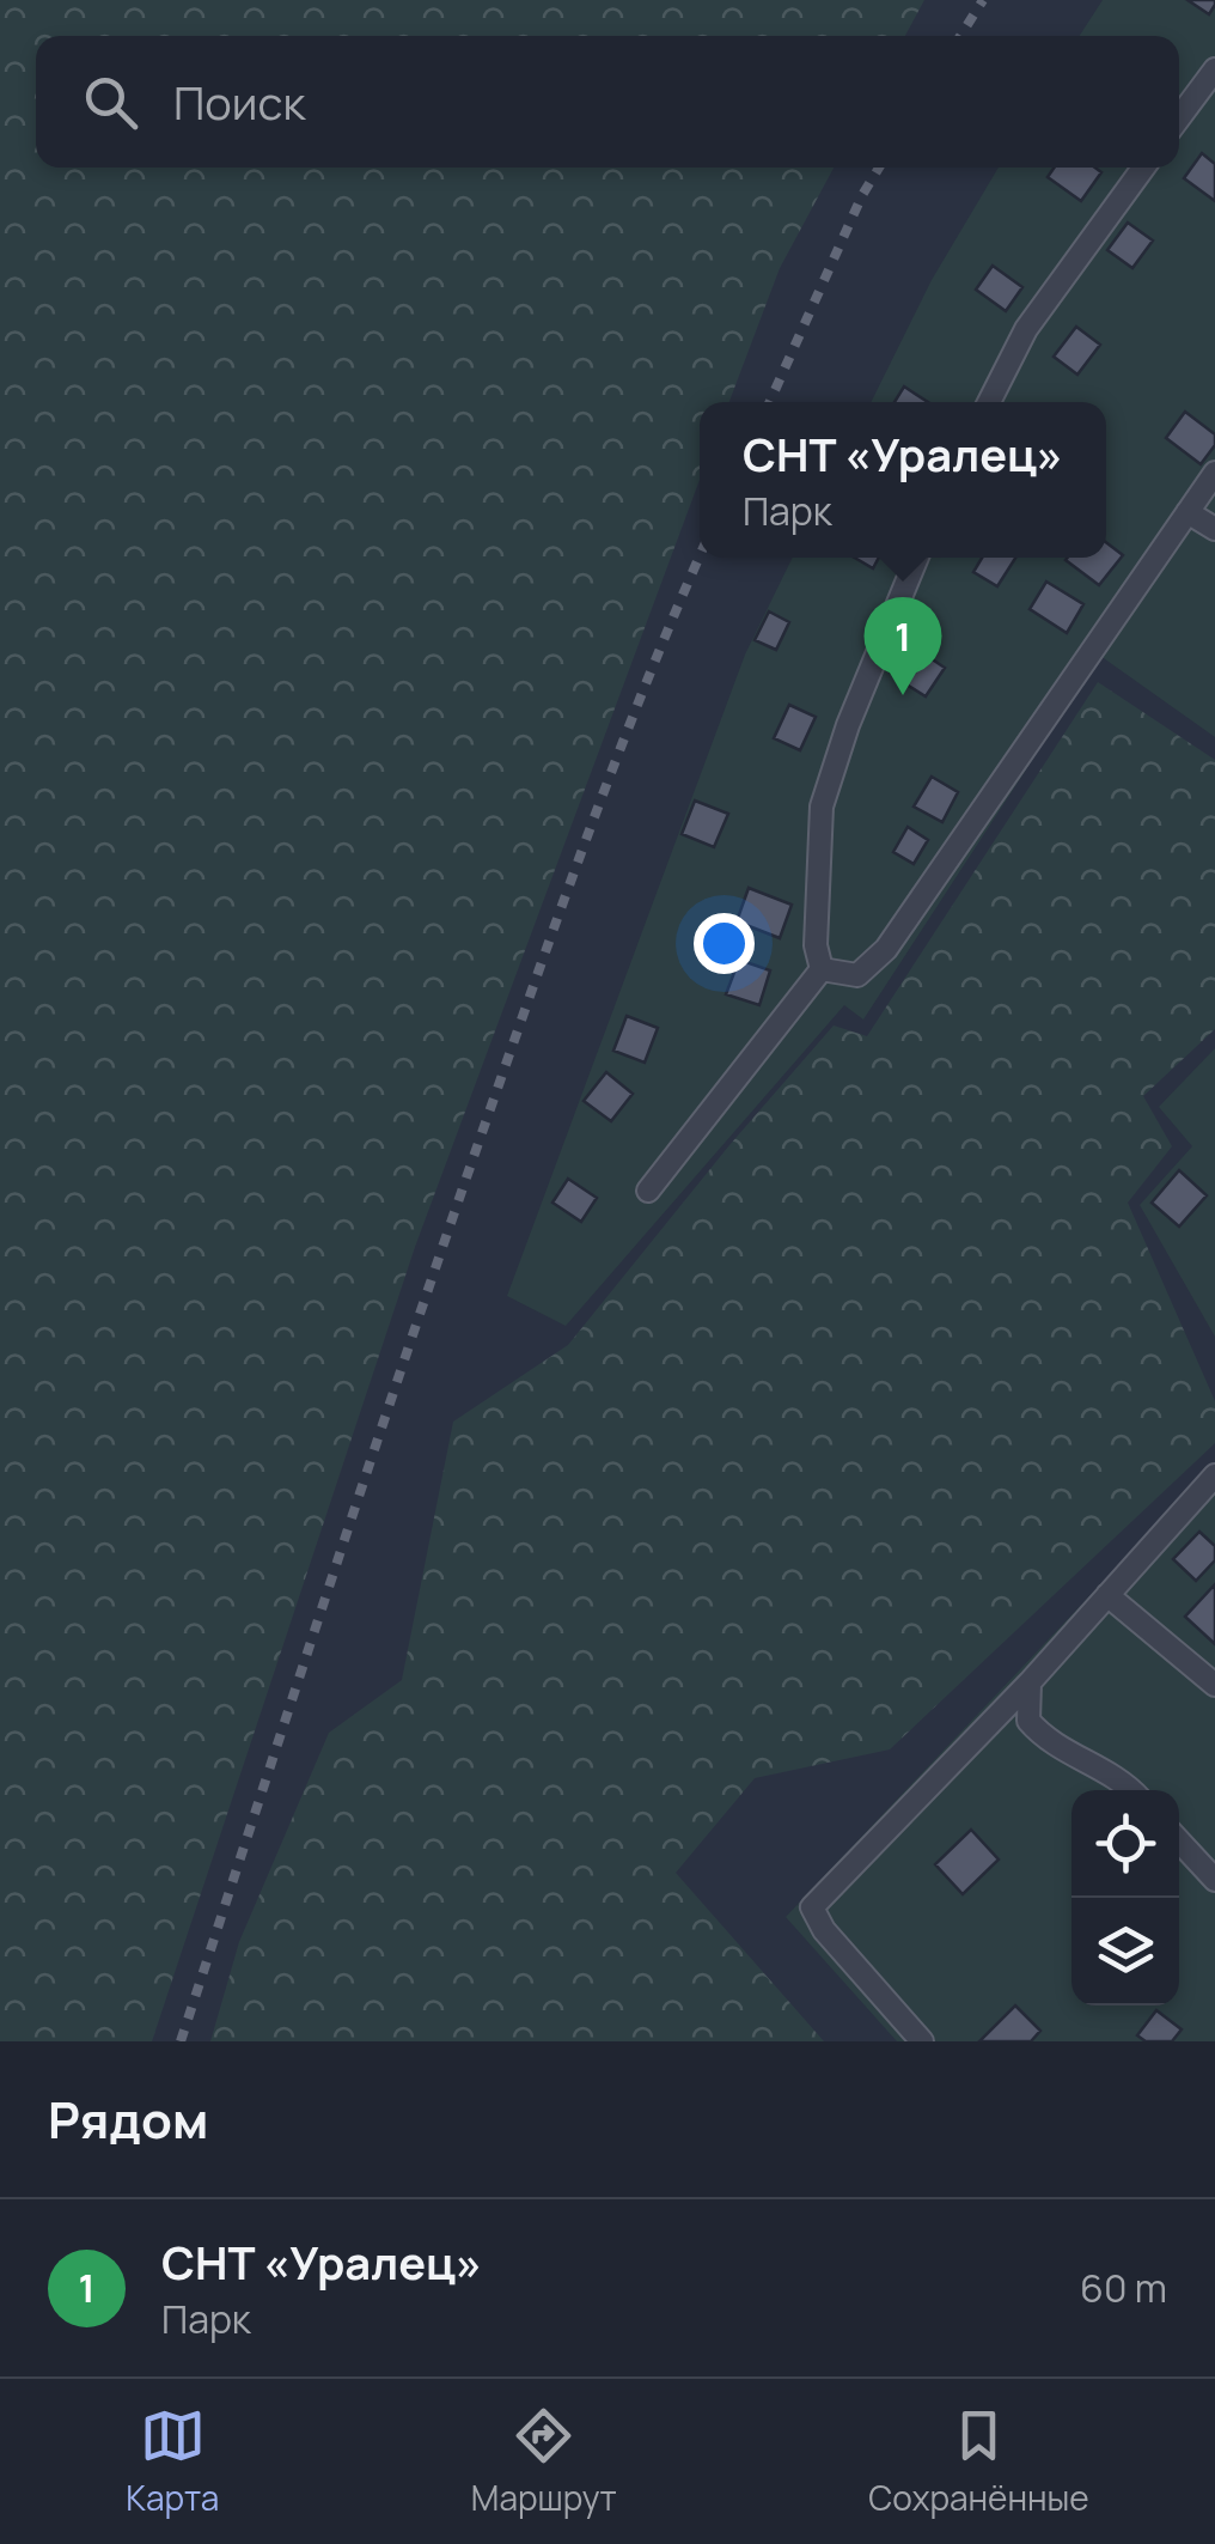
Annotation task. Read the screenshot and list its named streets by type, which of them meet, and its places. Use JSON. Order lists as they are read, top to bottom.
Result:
{
  "page": {
    "search": "Поиск",
    "popup": ["СНТ «Уралец»", "Парк"],
    "pins": "1",
    "heading": "Рядом",
    "list": [
      {
        "mark": "1",
        "name": "СНТ «Уралец»",
        "note": "Парк",
        "value": "60 m"
      }
    ],
    "nav": ["Карта", "Маршрут", "Сохранённые"]
  }
}
